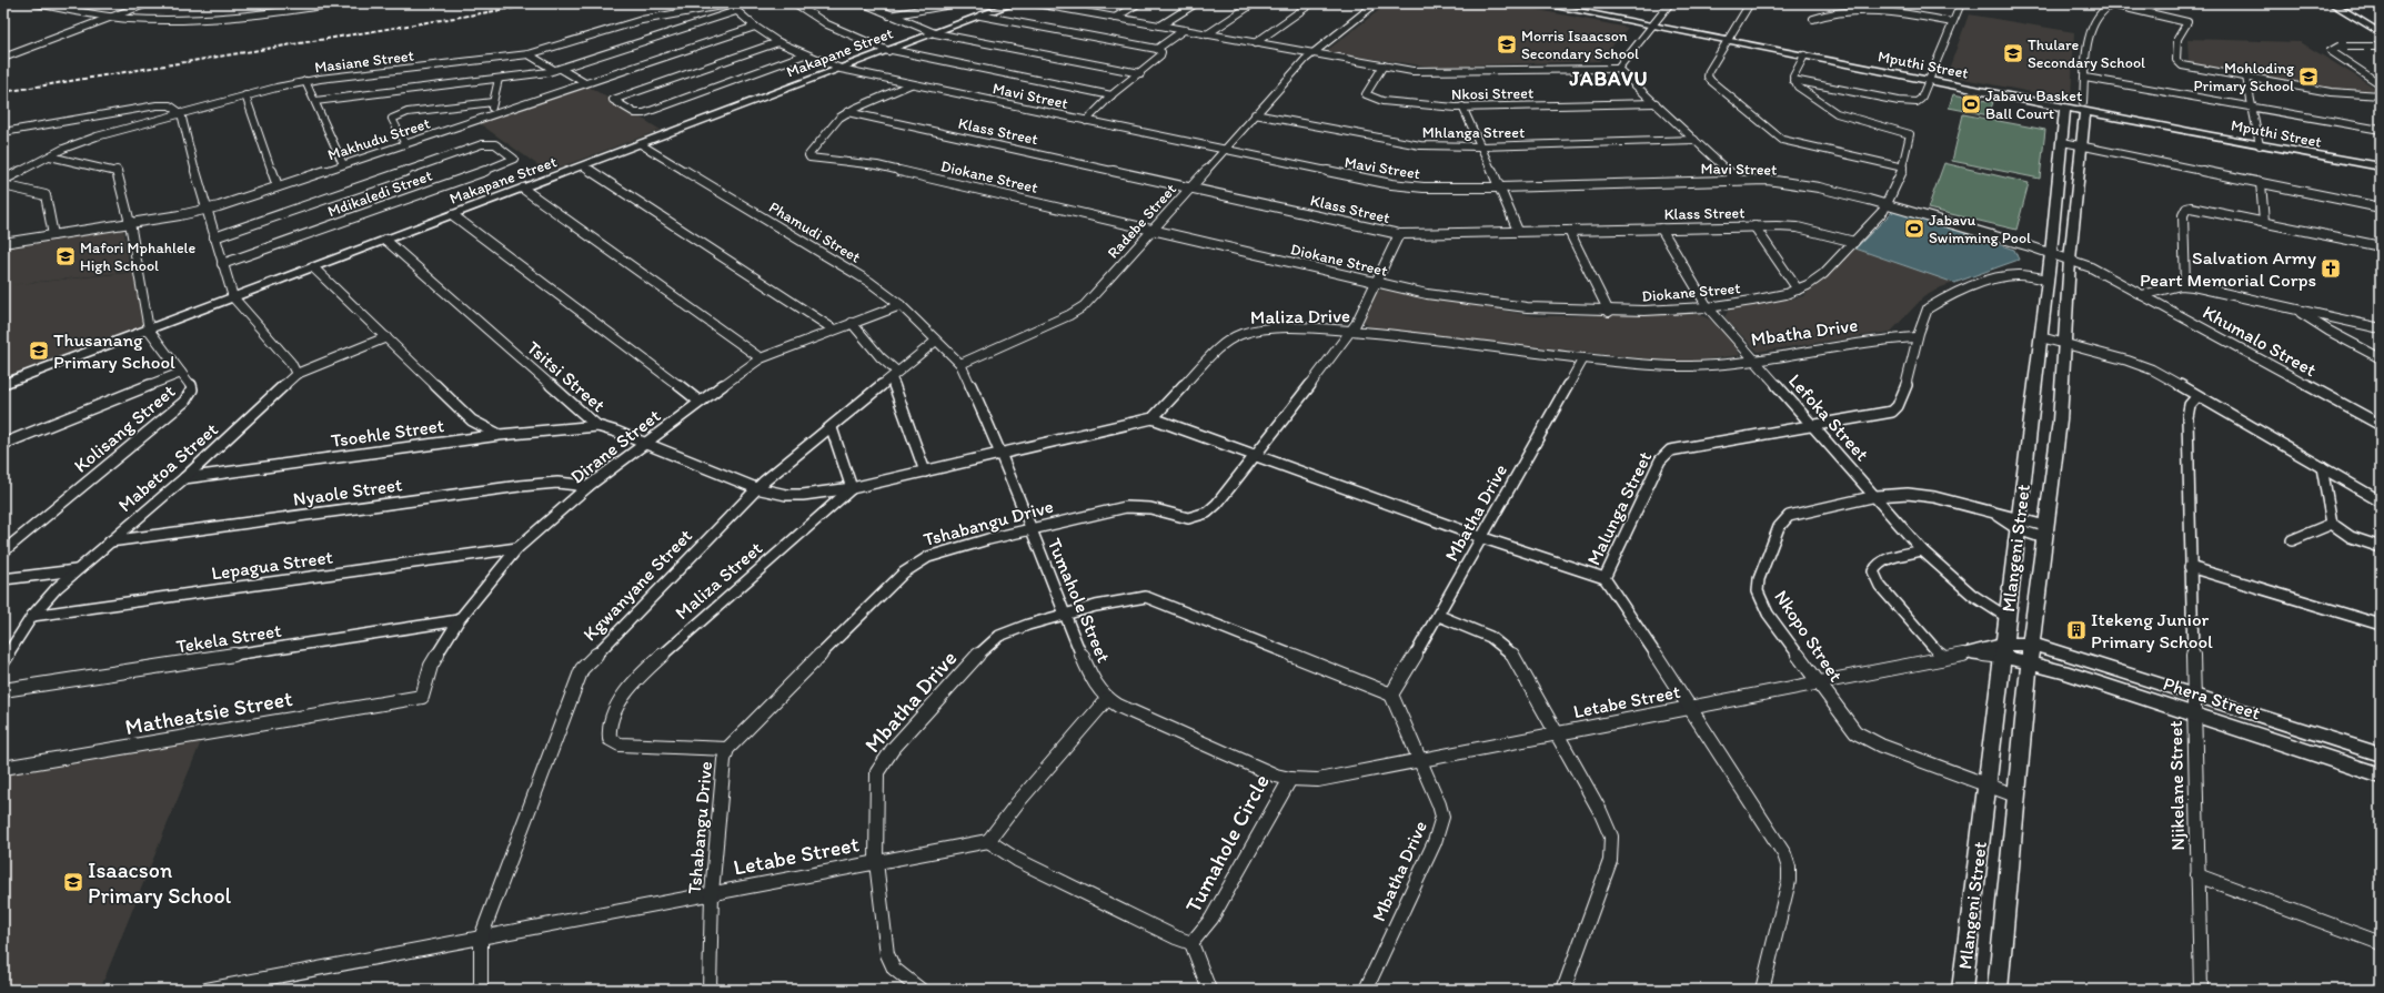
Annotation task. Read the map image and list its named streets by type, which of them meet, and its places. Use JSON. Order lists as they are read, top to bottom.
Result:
{
  "streets": {
    "street": [
      "Makapane Street",
      "Masiane Street",
      "Mputhi Street",
      "Nkosi Street",
      "Mavi Street",
      "Klass Street",
      "Mhlanga Street",
      "Makhudu Street",
      "Diokane Street",
      "Mdikaledi Street",
      "Radebe Street",
      "Phamudi Street",
      "Maliza Drive",
      "Mbatha Drive",
      "Khumalo Street",
      "Tsitsi Street",
      "Lefoka Street",
      "Kolisang Street",
      "Tsoehle Street",
      "Dirane Street",
      "Mabetoa Street",
      "Nyaole Street",
      "Malunga Street",
      "Tshabangu Drive",
      "Mlangeni Street",
      "Lepagua Street",
      "Maliza Street",
      "Kgwanyane Street",
      "Tumahole Street",
      "Nkopo Street",
      "Tekela Street",
      "Phera Street",
      "Letabe Street",
      "Matheatsie Street",
      "Njikelane Street",
      "Tumahole Circle"
    ]
  },
  "crossings": [
    ["Makapane Street", "Mavi Street"],
    ["Makapane Street", "Phamudi Street"],
    ["Makapane Street", "Tsitsi Street"],
    ["Makapane Street", "Kolisang Street"],
    ["Masiane Street", "Mavi Street"],
    ["Masiane Street", "Kolisang Street"],
    ["Mputhi Street", "Mlangeni Street"],
    ["Mavi Street", "Makhudu Street"],
    ["Mavi Street", "Diokane Street"],
    ["Mavi Street", "Radebe Street"],
    ["Mavi Street", "Khumalo Street"],
    ["Mavi Street", "Mlangeni Street"],
    ["Klass Street", "Diokane Street"],
    ["Klass Street", "Radebe Street"],
    ["Klass Street", "Lefoka Street"],
    ["Klass Street", "Tshabangu Drive"],
    ["Mhlanga Street", "Radebe Street"],
    ["Makhudu Street", "Kolisang Street"],
    ["Diokane Street", "Radebe Street"],
    ["Diokane Street", "Lefoka Street"],
    ["Diokane Street", "Tshabangu Drive"],
    ["Radebe Street", "Phamudi Street"],
    ["Radebe Street", "Tumahole Street"],
    ["Phamudi Street", "Dirane Street"],
    ["Phamudi Street", "Kgwanyane Street"],
    ["Phamudi Street", "Tumahole Street"],
    ["Maliza Drive", "Mbatha Drive"],
    ["Maliza Drive", "Tshabangu Drive"],
    ["Mbatha Drive", "Lefoka Street"],
    ["Mbatha Drive", "Malunga Street"],
    ["Mbatha Drive", "Tumahole Street"],
    ["Mbatha Drive", "Letabe Street"],
    ["Khumalo Street", "Mlangeni Street"],
    ["Tsitsi Street", "Tsoehle Street"],
    ["Tsitsi Street", "Dirane Street"],
    ["Tsitsi Street", "Maliza Street"],
    ["Tsitsi Street", "Kgwanyane Street"],
    ["Lefoka Street", "Malunga Street"],
    ["Lefoka Street", "Mlangeni Street"],
    ["Lefoka Street", "Nkopo Street"],
    ["Tsoehle Street", "Mabetoa Street"],
    ["Dirane Street", "Nyaole Street"],
    ["Dirane Street", "Lepagua Street"],
    ["Dirane Street", "Tekela Street"],
    ["Dirane Street", "Matheatsie Street"],
    ["Mabetoa Street", "Nyaole Street"],
    ["Mabetoa Street", "Lepagua Street"],
    ["Malunga Street", "Mlangeni Street"],
    ["Malunga Street", "Letabe Street"],
    ["Tshabangu Drive", "Maliza Street"],
    ["Tshabangu Drive", "Tumahole Street"],
    ["Tshabangu Drive", "Letabe Street"],
    ["Mlangeni Street", "Nkopo Street"],
    ["Mlangeni Street", "Phera Street"],
    ["Mlangeni Street", "Letabe Street"],
    ["Maliza Street", "Tumahole Street"],
    ["Kgwanyane Street", "Letabe Street"],
    ["Tumahole Street", "Tumahole Circle"],
    ["Nkopo Street", "Letabe Street"],
    ["Phera Street", "Njikelane Street"],
    ["Letabe Street", "Tumahole Circle"]
  ],
  "districts": ["JABAVU"],
  "places": {
    "school or university": [
      "Morris Isaacson Secondary School",
      "Thulare Secondary School",
      "Mohloding Primary School",
      "Mafori Mphahlele High School",
      "Thusanang Primary School",
      "Isaacson Primary School"
    ],
    "sports": ["Jabavu Basket Ball Court", "Jabavu Swimming Pool"],
    "church": ["Salvation Army Peart Memorial Corps"],
    "building": ["Itekeng Junior Primary School"]
  }
}
